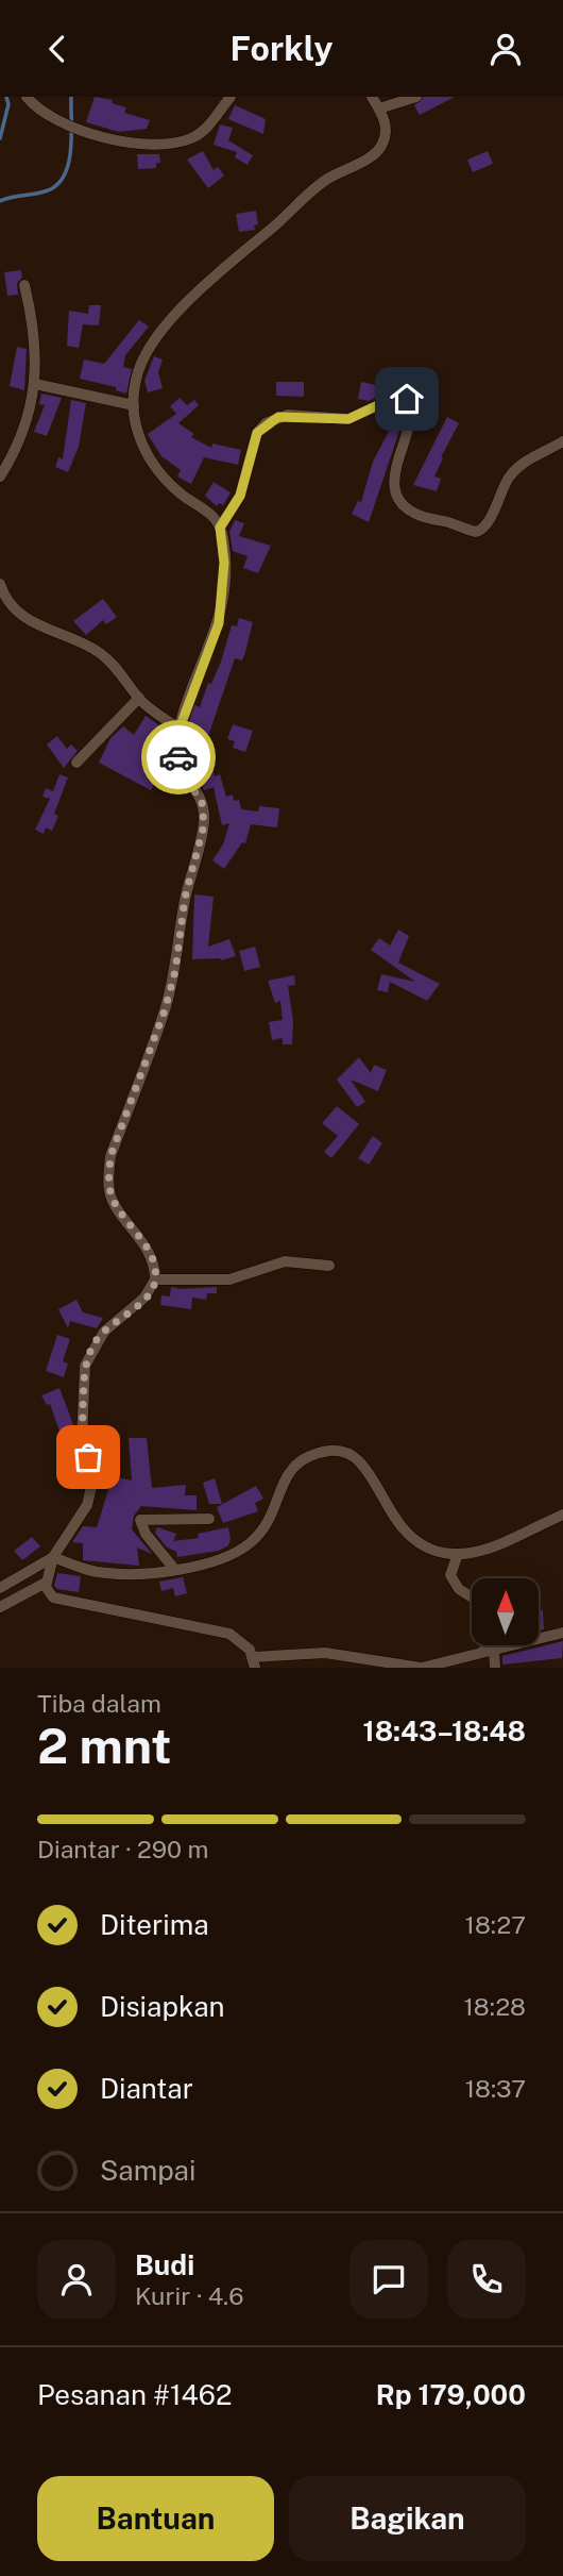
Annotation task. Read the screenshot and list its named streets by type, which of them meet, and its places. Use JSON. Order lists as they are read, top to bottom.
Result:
{
  "north": "top",
  "page": {
    "header": "Forkly",
    "heading": ["2 mnt", "Tiba dalam", "18:43–18:48"],
    "panel": [
      "Budi",
      "Kurir · 4.6",
      "Pesanan #1462",
      "Rp 179,000"
    ],
    "bar": "Diantar · 290 m",
    "list": [
      ["Diterima", "18:27"],
      ["Disiapkan", "18:28"],
      ["Diantar", "18:37"],
      "Sampai"
    ],
    "buttons": ["Bantuan", "Bagikan"]
  }
}
